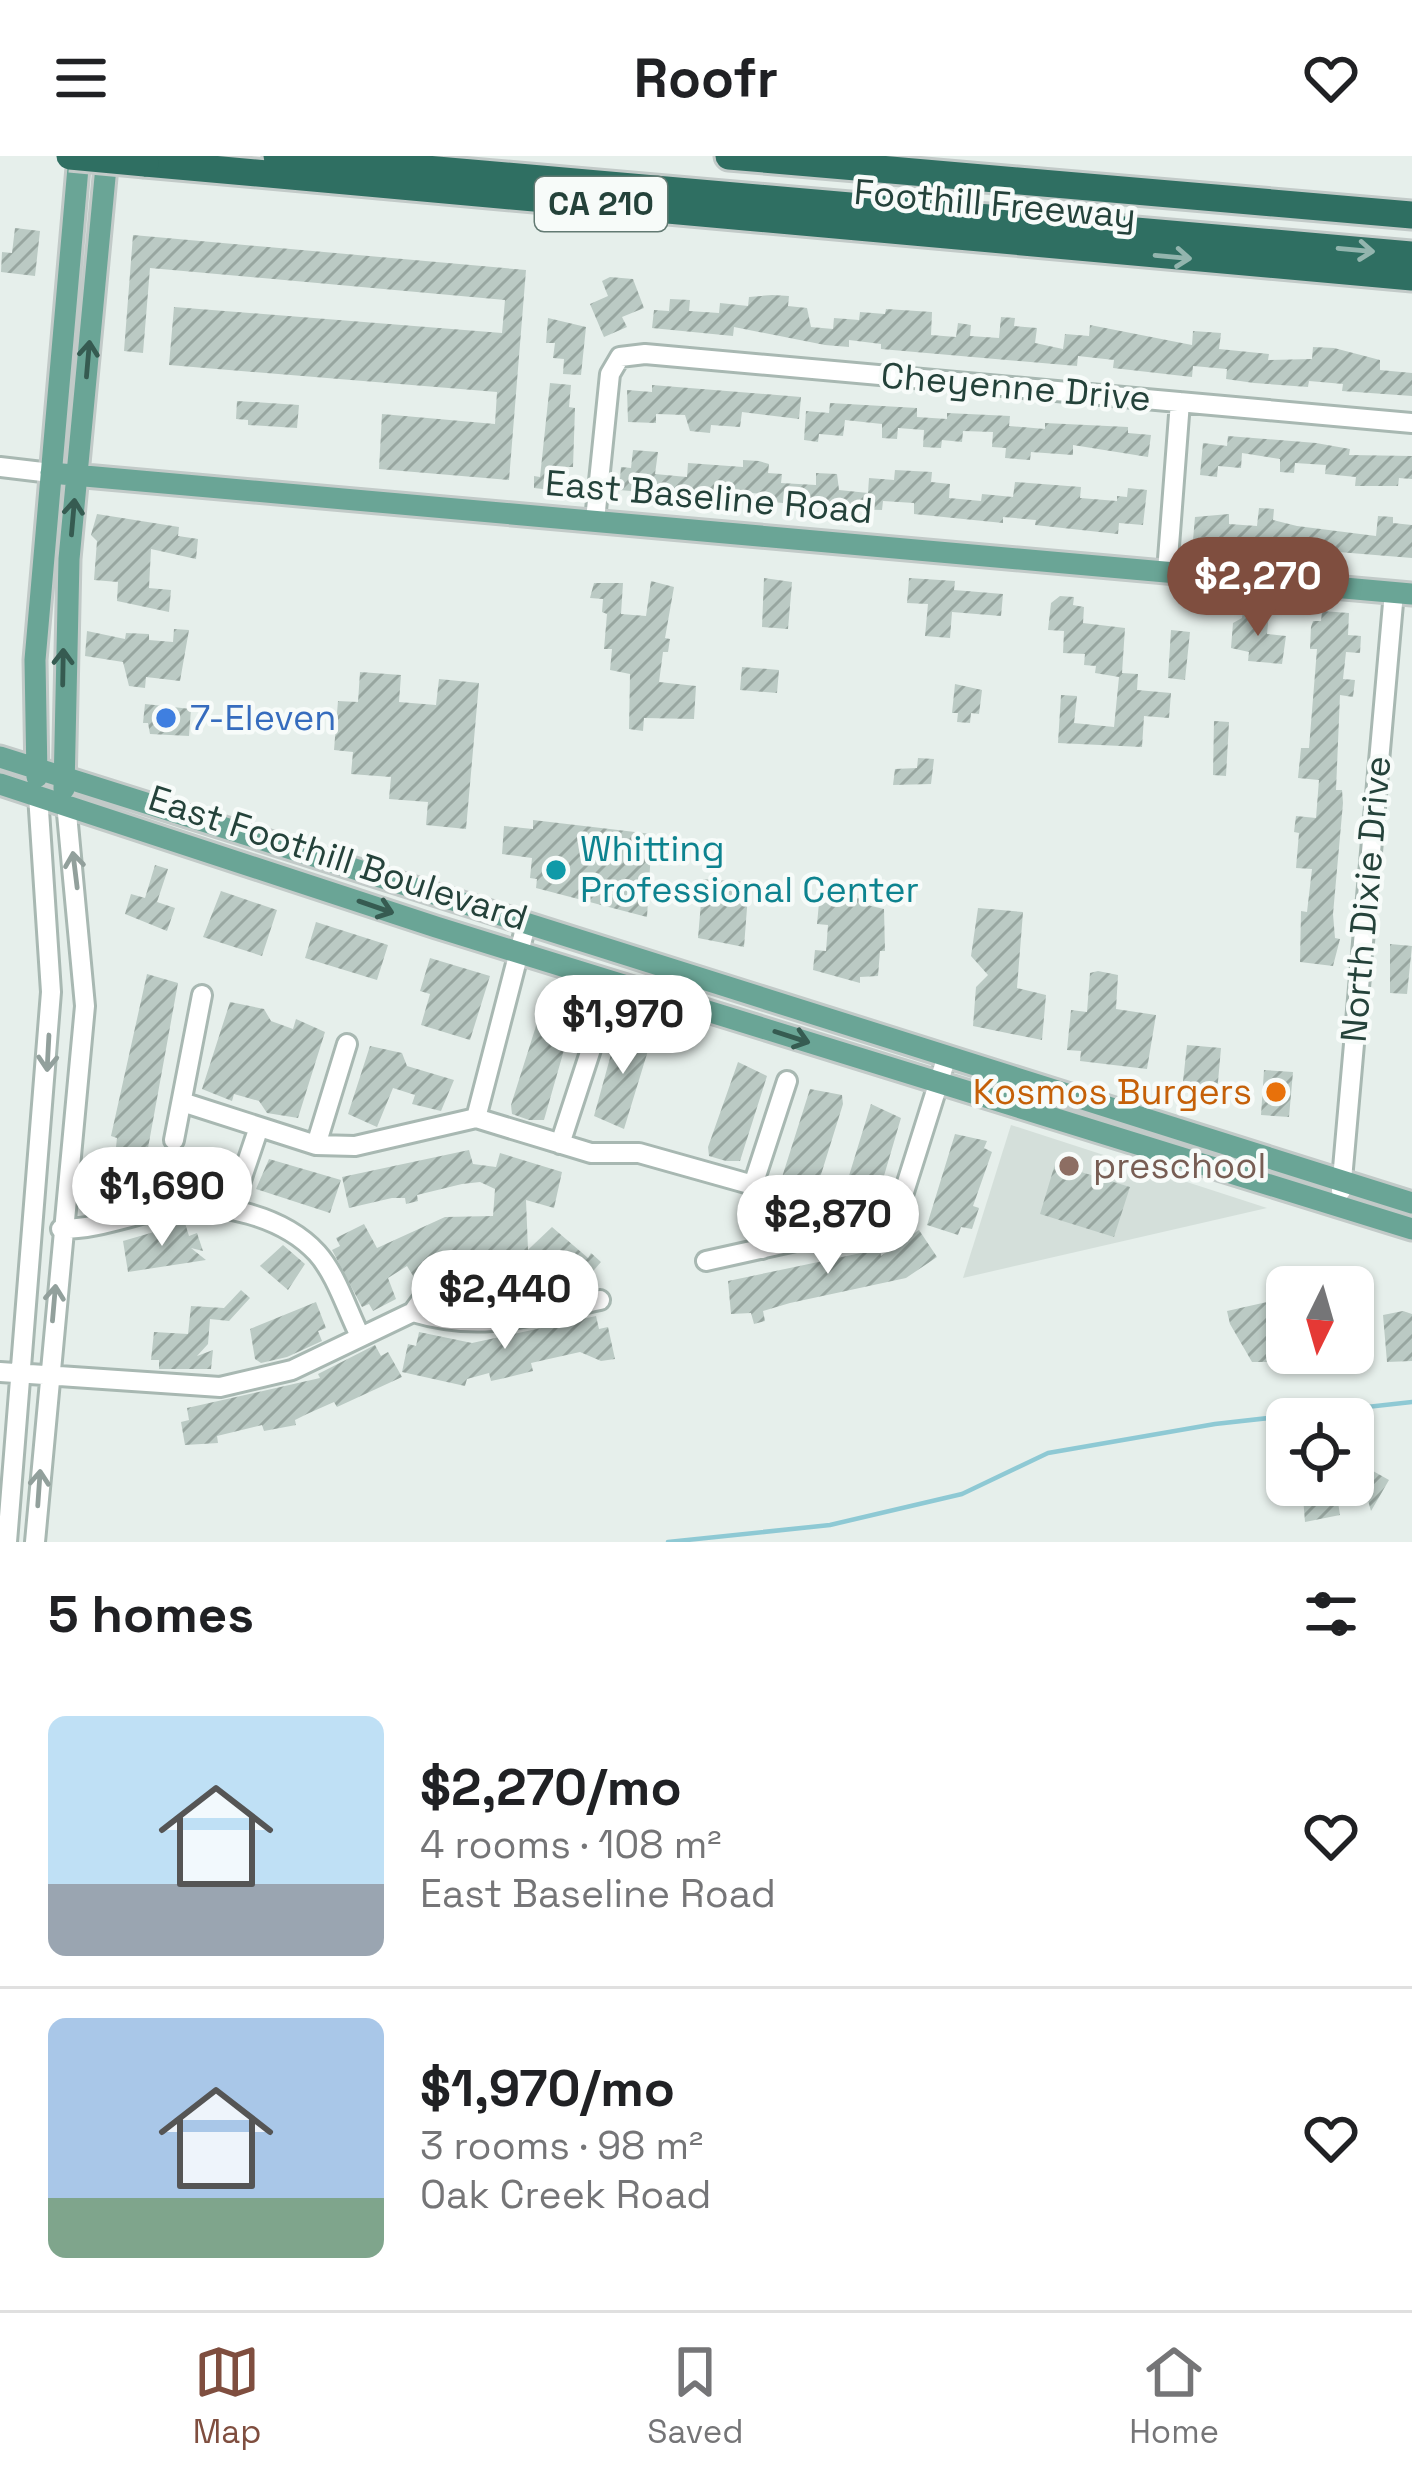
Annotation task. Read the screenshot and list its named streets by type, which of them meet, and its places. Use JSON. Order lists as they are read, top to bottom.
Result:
{
  "streets": {
    "highway": ["CA 210", "Foothill Freeway"],
    "main road": ["East Baseline Road", "East Foothill Boulevard"],
    "street": ["Cheyenne Drive", "North Dixie Drive"]
  },
  "crossings": [
    ["Cheyenne Drive", "East Baseline Road"],
    ["East Baseline Road", "North Dixie Drive"],
    ["East Foothill Boulevard", "North Dixie Drive"]
  ],
  "places": [
    "7-Eleven",
    "Whitting Professional Center",
    "Kosmos Burgers",
    "preschool"
  ],
  "north": "bottom",
  "page": {
    "header": "Roofr",
    "price": [
      "$2,270",
      "$1,970",
      "$1,690",
      "$2,870",
      "$2,440"
    ],
    "heading": "5 homes",
    "list": [
      {
        "name": "$2,270/mo",
        "note": "4 rooms · 108 m² · East Baseline Road"
      },
      {
        "name": "$1,970/mo",
        "note": "3 rooms · 98 m² · Oak Creek Road"
      }
    ],
    "tabs": ["Map", "Saved", "Home"]
  }
}
